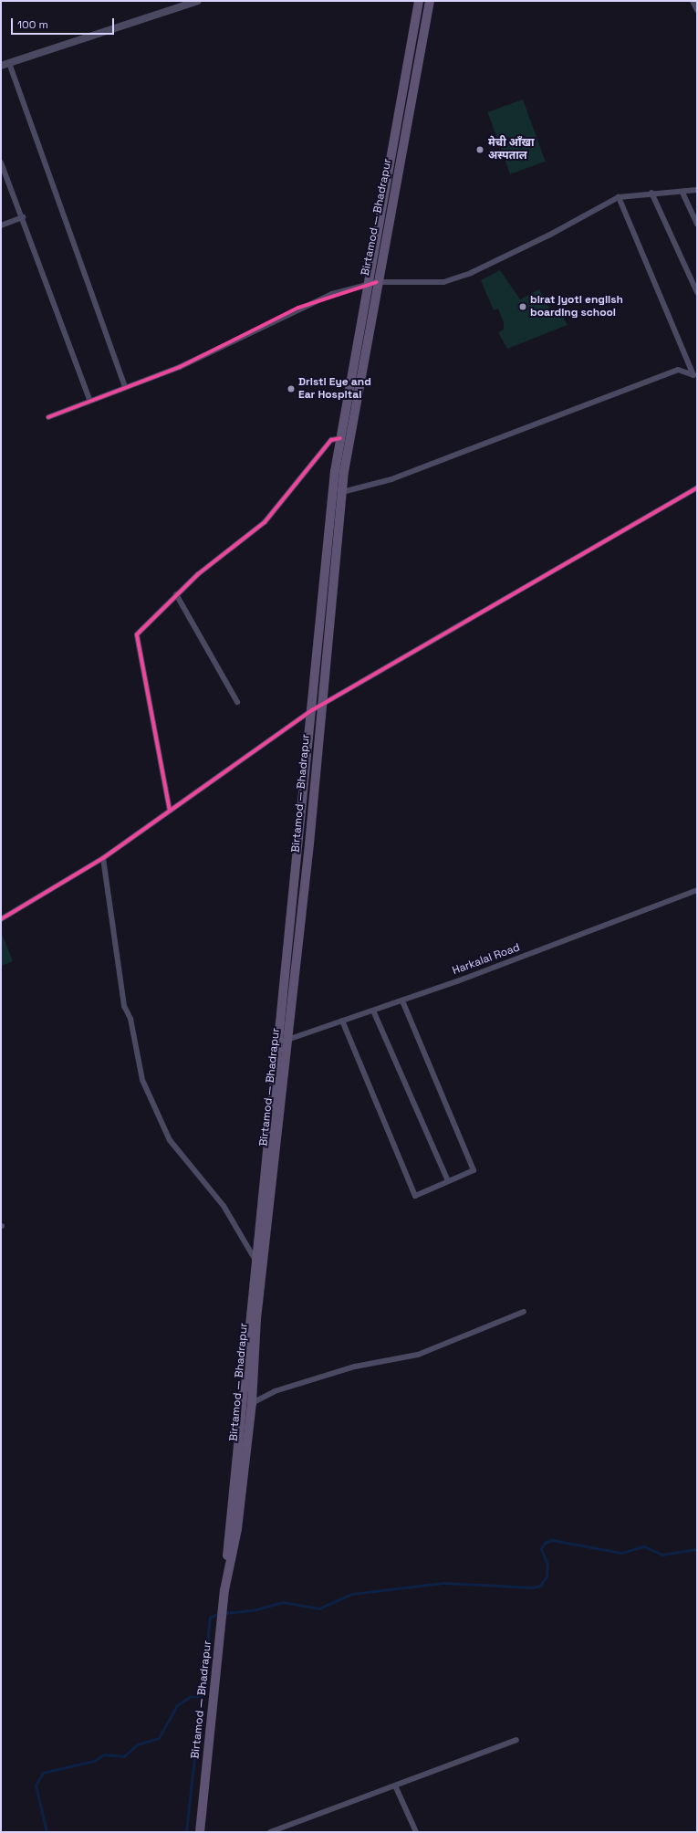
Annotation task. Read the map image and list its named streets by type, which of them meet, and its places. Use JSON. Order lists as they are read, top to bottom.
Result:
{
  "streets": {
    "main road": ["Birtamod — Bhadrapur"],
    "street": ["Harkalal Road"]
  },
  "crossings": [
    ["Birtamod — Bhadrapur", "Harkalal Road"]
  ],
  "places": ["मेची आँखा अस्पताल", "birat jyoti english boarding school", "Dristi Eye and Ear Hospital"],
  "scale_bar": "100 m"
}
